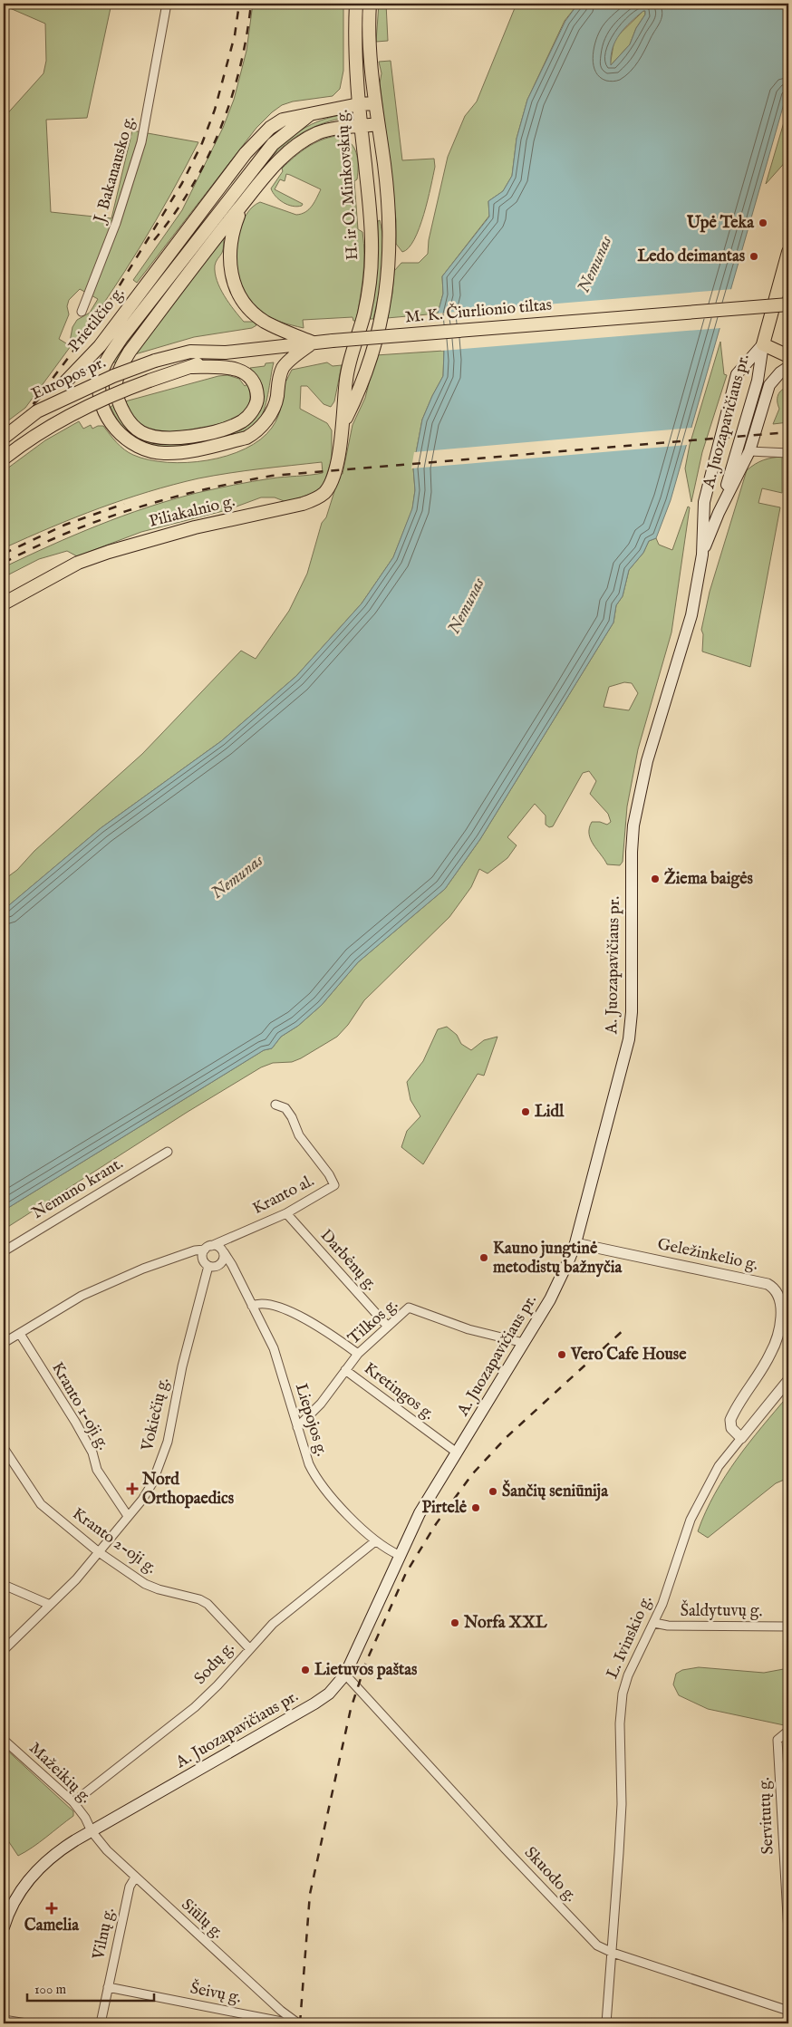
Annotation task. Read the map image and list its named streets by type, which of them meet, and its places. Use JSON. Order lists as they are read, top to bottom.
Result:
{
  "streets": {
    "main road": [
      "H. ir O. Minkovskių g.",
      "M. K. Čiurlionio tiltas",
      "Prietilčio g.",
      "Europos pr.",
      "A. Juozapavičiaus pr.",
      "Piliakalnio g."
    ],
    "street": [
      "J. Bakanausko g.",
      "Nemuno krant.",
      "Kranto al.",
      "Geležinkelio g.",
      "Darbėnų g.",
      "Tilkos g.",
      "Kretingos g.",
      "Kranto 1-oji g.",
      "Vokiečių g.",
      "Liepojos g.",
      "Kranto 2-oji g.",
      "Šaldytuvų g.",
      "L. Ivinskio g.",
      "Sodų g.",
      "Mažeikių g.",
      "Servitutų g.",
      "Skuodo g.",
      "Siūlų g.",
      "Vilnų g.",
      "Šeivų g."
    ]
  },
  "crossings": [
    ["H. ir O. Minkovskių g.", "Prietilčio g."],
    ["H. ir O. Minkovskių g.", "Piliakalnio g."],
    ["Prietilčio g.", "Europos pr."],
    ["A. Juozapavičiaus pr.", "Geležinkelio g."],
    ["A. Juozapavičiaus pr.", "Tilkos g."],
    ["A. Juozapavičiaus pr.", "Kretingos g."],
    ["A. Juozapavičiaus pr.", "Liepojos g."],
    ["A. Juozapavičiaus pr.", "Mažeikių g."],
    ["A. Juozapavičiaus pr.", "Skuodo g."],
    ["A. Juozapavičiaus pr.", "Siūlų g."],
    ["Kranto al.", "Darbėnų g."],
    ["Kranto al.", "Vokiečių g."],
    ["Kranto al.", "Liepojos g."],
    ["Geležinkelio g.", "L. Ivinskio g."],
    ["Darbėnų g.", "Tilkos g."],
    ["Tilkos g.", "Kretingos g."],
    ["Tilkos g.", "Liepojos g."],
    ["Kretingos g.", "Liepojos g."],
    ["Kranto 1-oji g.", "Vokiečių g."],
    ["Vokiečių g.", "Liepojos g."],
    ["Vokiečių g.", "Kranto 2-oji g."],
    ["Liepojos g.", "Sodų g."],
    ["Kranto 2-oji g.", "Sodų g."],
    ["Šaldytuvų g.", "L. Ivinskio g."],
    ["L. Ivinskio g.", "Skuodo g."],
    ["Sodų g.", "Mažeikių g."],
    ["Mažeikių g.", "Siūlų g."],
    ["Siūlų g.", "Vilnų g."],
    ["Siūlų g.", "Šeivų g."],
    ["Vilnų g.", "Šeivų g."]
  ],
  "water": ["Nemunas"],
  "places": {
    "other": [
      "Upė Teka",
      "Ledo deimantas",
      "Žiema baigės",
      "Lidl",
      "Kauno jungtinė metodistų bažnyčia",
      "Vero Cafe House",
      "Šančių seniūnija",
      "Pirtelė",
      "Norfa XXL",
      "Lietuvos paštas"
    ],
    "health": ["Nord Orthopaedics", "Camelia"]
  },
  "scale_bar": "100 m"
}
